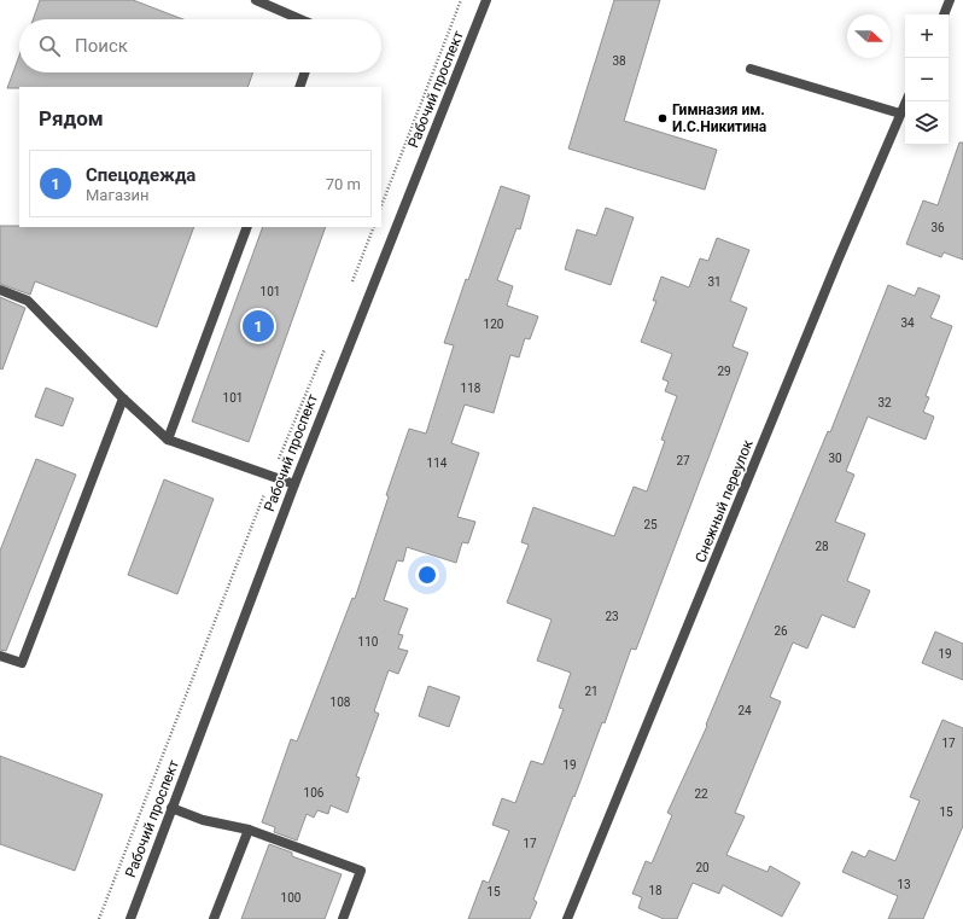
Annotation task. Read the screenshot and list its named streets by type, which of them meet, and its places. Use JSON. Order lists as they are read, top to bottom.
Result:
{
  "streets": {
    "street": ["Рабочий проспект", "Снежный переулок"]
  },
  "places": ["Гимназия им. И.С.Никитина"],
  "house_numbers": [
    "38",
    "36",
    "31",
    "101",
    "34",
    "120",
    "29",
    "118",
    "101",
    "32",
    "30",
    "27",
    "114",
    "25",
    "28",
    "23",
    "26",
    "110",
    "19",
    "21",
    "108",
    "24",
    "17",
    "19",
    "106",
    "22",
    "15",
    "17",
    "20",
    "13",
    "18",
    "15",
    "100"
  ],
  "north": "right",
  "page": {
    "map_buttons": ["+", "−"],
    "search": "Поиск",
    "heading": "Рядом",
    "list": [
      {
        "mark": "1",
        "name": "Спецодежда",
        "note": "Магазин",
        "value": "70 m"
      }
    ],
    "pins": "1"
  }
}
